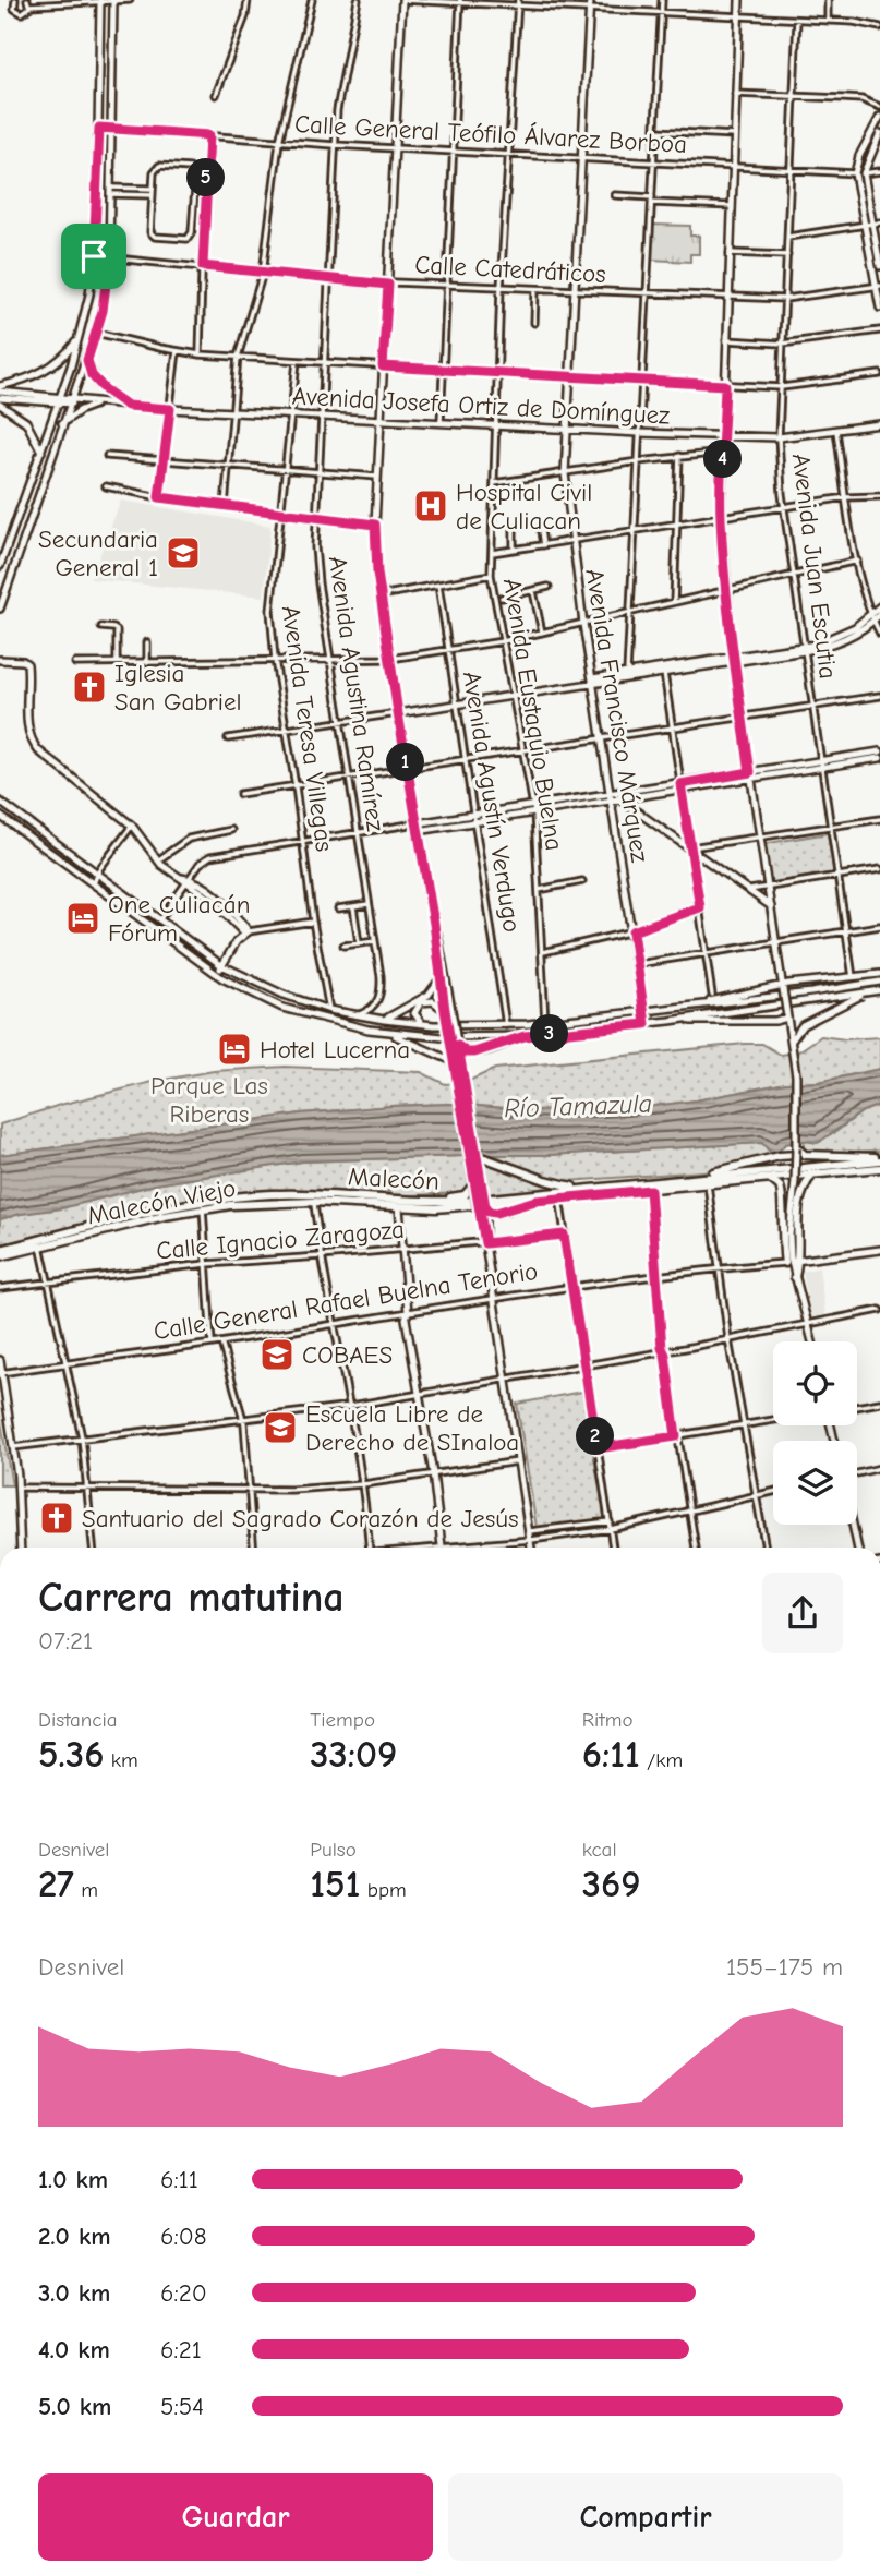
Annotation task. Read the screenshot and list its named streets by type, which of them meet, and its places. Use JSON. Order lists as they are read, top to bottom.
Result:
{
  "streets": {
    "main road": [
      "Avenida Josefa Ortiz de Domínguez",
      "Avenida Francisco Márquez",
      "Malecón",
      "Malecón Viejo",
      "Calle General Rafael Buelna Tenorio"
    ],
    "street": [
      "Calle General Teófilo Álvarez Borboa",
      "Calle Catedráticos",
      "Avenida Juan Escutia",
      "Avenida Agustina Ramírez",
      "Avenida Eustaquio Buelna",
      "Avenida Teresa Villegas",
      "Avenida Agustín Verdugo",
      "Calle Ignacio Zaragoza"
    ]
  },
  "crossings": [
    ["Calle General Teófilo Álvarez Borboa", "Avenida Juan Escutia"],
    ["Calle General Teófilo Álvarez Borboa", "Avenida Agustina Ramírez"],
    ["Calle General Teófilo Álvarez Borboa", "Avenida Eustaquio Buelna"],
    ["Calle General Teófilo Álvarez Borboa", "Avenida Francisco Márquez"],
    ["Calle Catedráticos", "Avenida Juan Escutia"],
    ["Calle Catedráticos", "Avenida Agustina Ramírez"],
    ["Calle Catedráticos", "Avenida Eustaquio Buelna"],
    ["Calle Catedráticos", "Avenida Francisco Márquez"],
    ["Avenida Josefa Ortiz de Domínguez", "Avenida Juan Escutia"],
    ["Avenida Josefa Ortiz de Domínguez", "Avenida Agustina Ramírez"],
    ["Avenida Josefa Ortiz de Domínguez", "Avenida Eustaquio Buelna"],
    ["Avenida Josefa Ortiz de Domínguez", "Avenida Francisco Márquez"],
    ["Avenida Josefa Ortiz de Domínguez", "Avenida Teresa Villegas"],
    ["Malecón", "Malecón Viejo"]
  ],
  "water": ["Río Tamazula"],
  "parks": ["Parque Las Riberas"],
  "places": {
    "hospital": ["Hospital Civil de Culiacan"],
    "school or university": ["Secundaria General 1", "COBAES", "Escuela Libre de Derecho de SInaloa"],
    "church": ["Iglesia San Gabriel", "Santuario del Sagrado Corazón de Jesús"],
    "hotel": ["One Culiacán Fórum", "Hotel Lucerna"]
  },
  "page": {
    "pins": [
      "5",
      "4",
      "1",
      "3",
      "2"
    ],
    "heading": ["Carrera matutina", "07:21"],
    "stats": [
      ["Distancia", "5.36 km"],
      ["Tiempo", "33:09"],
      ["Ritmo", "6:11 /km"],
      ["Desnivel", "27 m"],
      ["Pulso", "151 bpm"],
      ["kcal", "369"]
    ],
    "chart": ["Desnivel", "155–175 m"],
    "list": [
      {
        "name": "1.0 km",
        "note": "6:11"
      },
      {
        "name": "2.0 km",
        "note": "6:08"
      },
      {
        "name": "3.0 km",
        "note": "6:20"
      },
      {
        "name": "4.0 km",
        "note": "6:21"
      },
      {
        "name": "5.0 km",
        "note": "5:54"
      }
    ],
    "buttons": ["Guardar", "Compartir"]
  }
}
